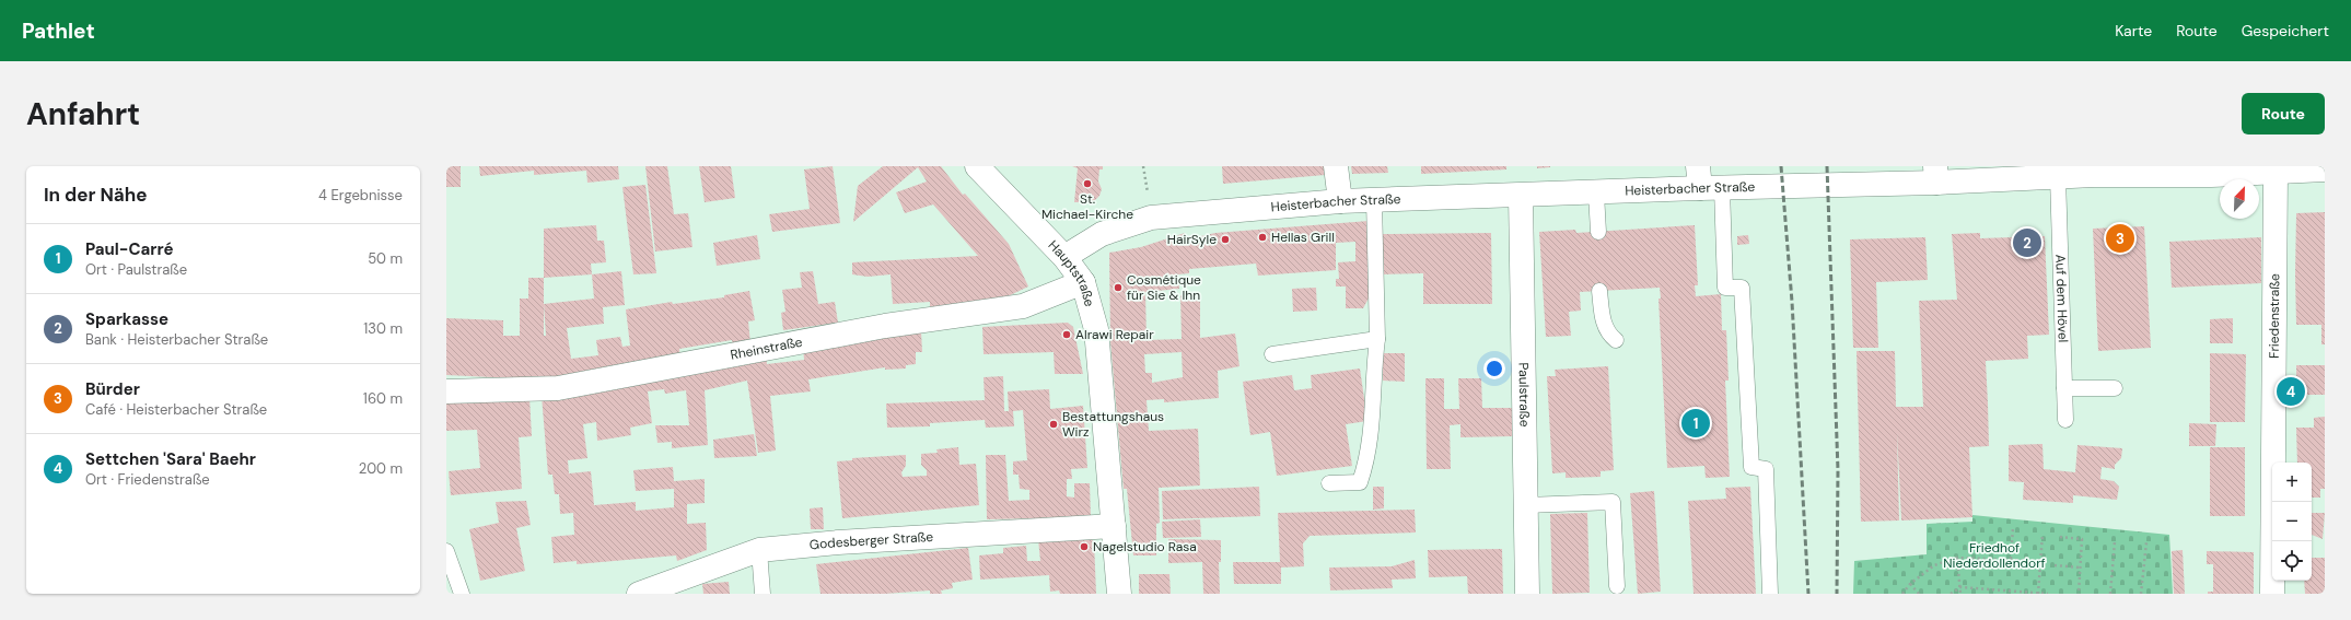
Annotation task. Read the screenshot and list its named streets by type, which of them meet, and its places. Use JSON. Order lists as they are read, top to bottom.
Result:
{
  "streets": {
    "street": [
      "Heisterbacher Straße",
      "Hauptstraße",
      "Friedenstraße",
      "Rheinstraße",
      "Paulstraße",
      "Godesberger Straße"
    ],
    "lane": ["Auf dem Hövel"]
  },
  "crossings": [
    ["Heisterbacher Straße", "Hauptstraße"],
    ["Heisterbacher Straße", "Auf dem Hövel"],
    ["Heisterbacher Straße", "Friedenstraße"],
    ["Heisterbacher Straße", "Paulstraße"],
    ["Hauptstraße", "Rheinstraße"],
    ["Hauptstraße", "Godesberger Straße"]
  ],
  "parks": ["Friedhof Niederdollendorf"],
  "places": [
    "St. Michael-Kirche",
    "Hellas Grill",
    "HairSyle",
    "Cosmétique für Sie & Ihn",
    "Alrawi Repair",
    "Bestattungshaus Wirz",
    "Nagelstudio Rasa"
  ],
  "north": "top right",
  "page": {
    "header": "Pathlet",
    "nav": ["Karte", "Route", "Gespeichert"],
    "buttons": "Route",
    "title": "Anfahrt",
    "heading": ["In der Nähe", "4 Ergebnisse"],
    "pins": [
      "3",
      "2",
      "4",
      "1"
    ],
    "list": [
      {
        "mark": "1",
        "name": "Paul-Carré",
        "note": "Ort · Paulstraße",
        "value": "50 m"
      },
      {
        "mark": "2",
        "name": "Sparkasse",
        "note": "Bank · Heisterbacher Straße",
        "value": "130 m"
      },
      {
        "mark": "3",
        "name": "Bürder",
        "note": "Café · Heisterbacher Straße",
        "value": "160 m"
      },
      {
        "mark": "4",
        "name": "Settchen 'Sara' Baehr",
        "note": "Ort · Friedenstraße",
        "value": "200 m"
      }
    ],
    "map_buttons": ["+", "−"]
  }
}
